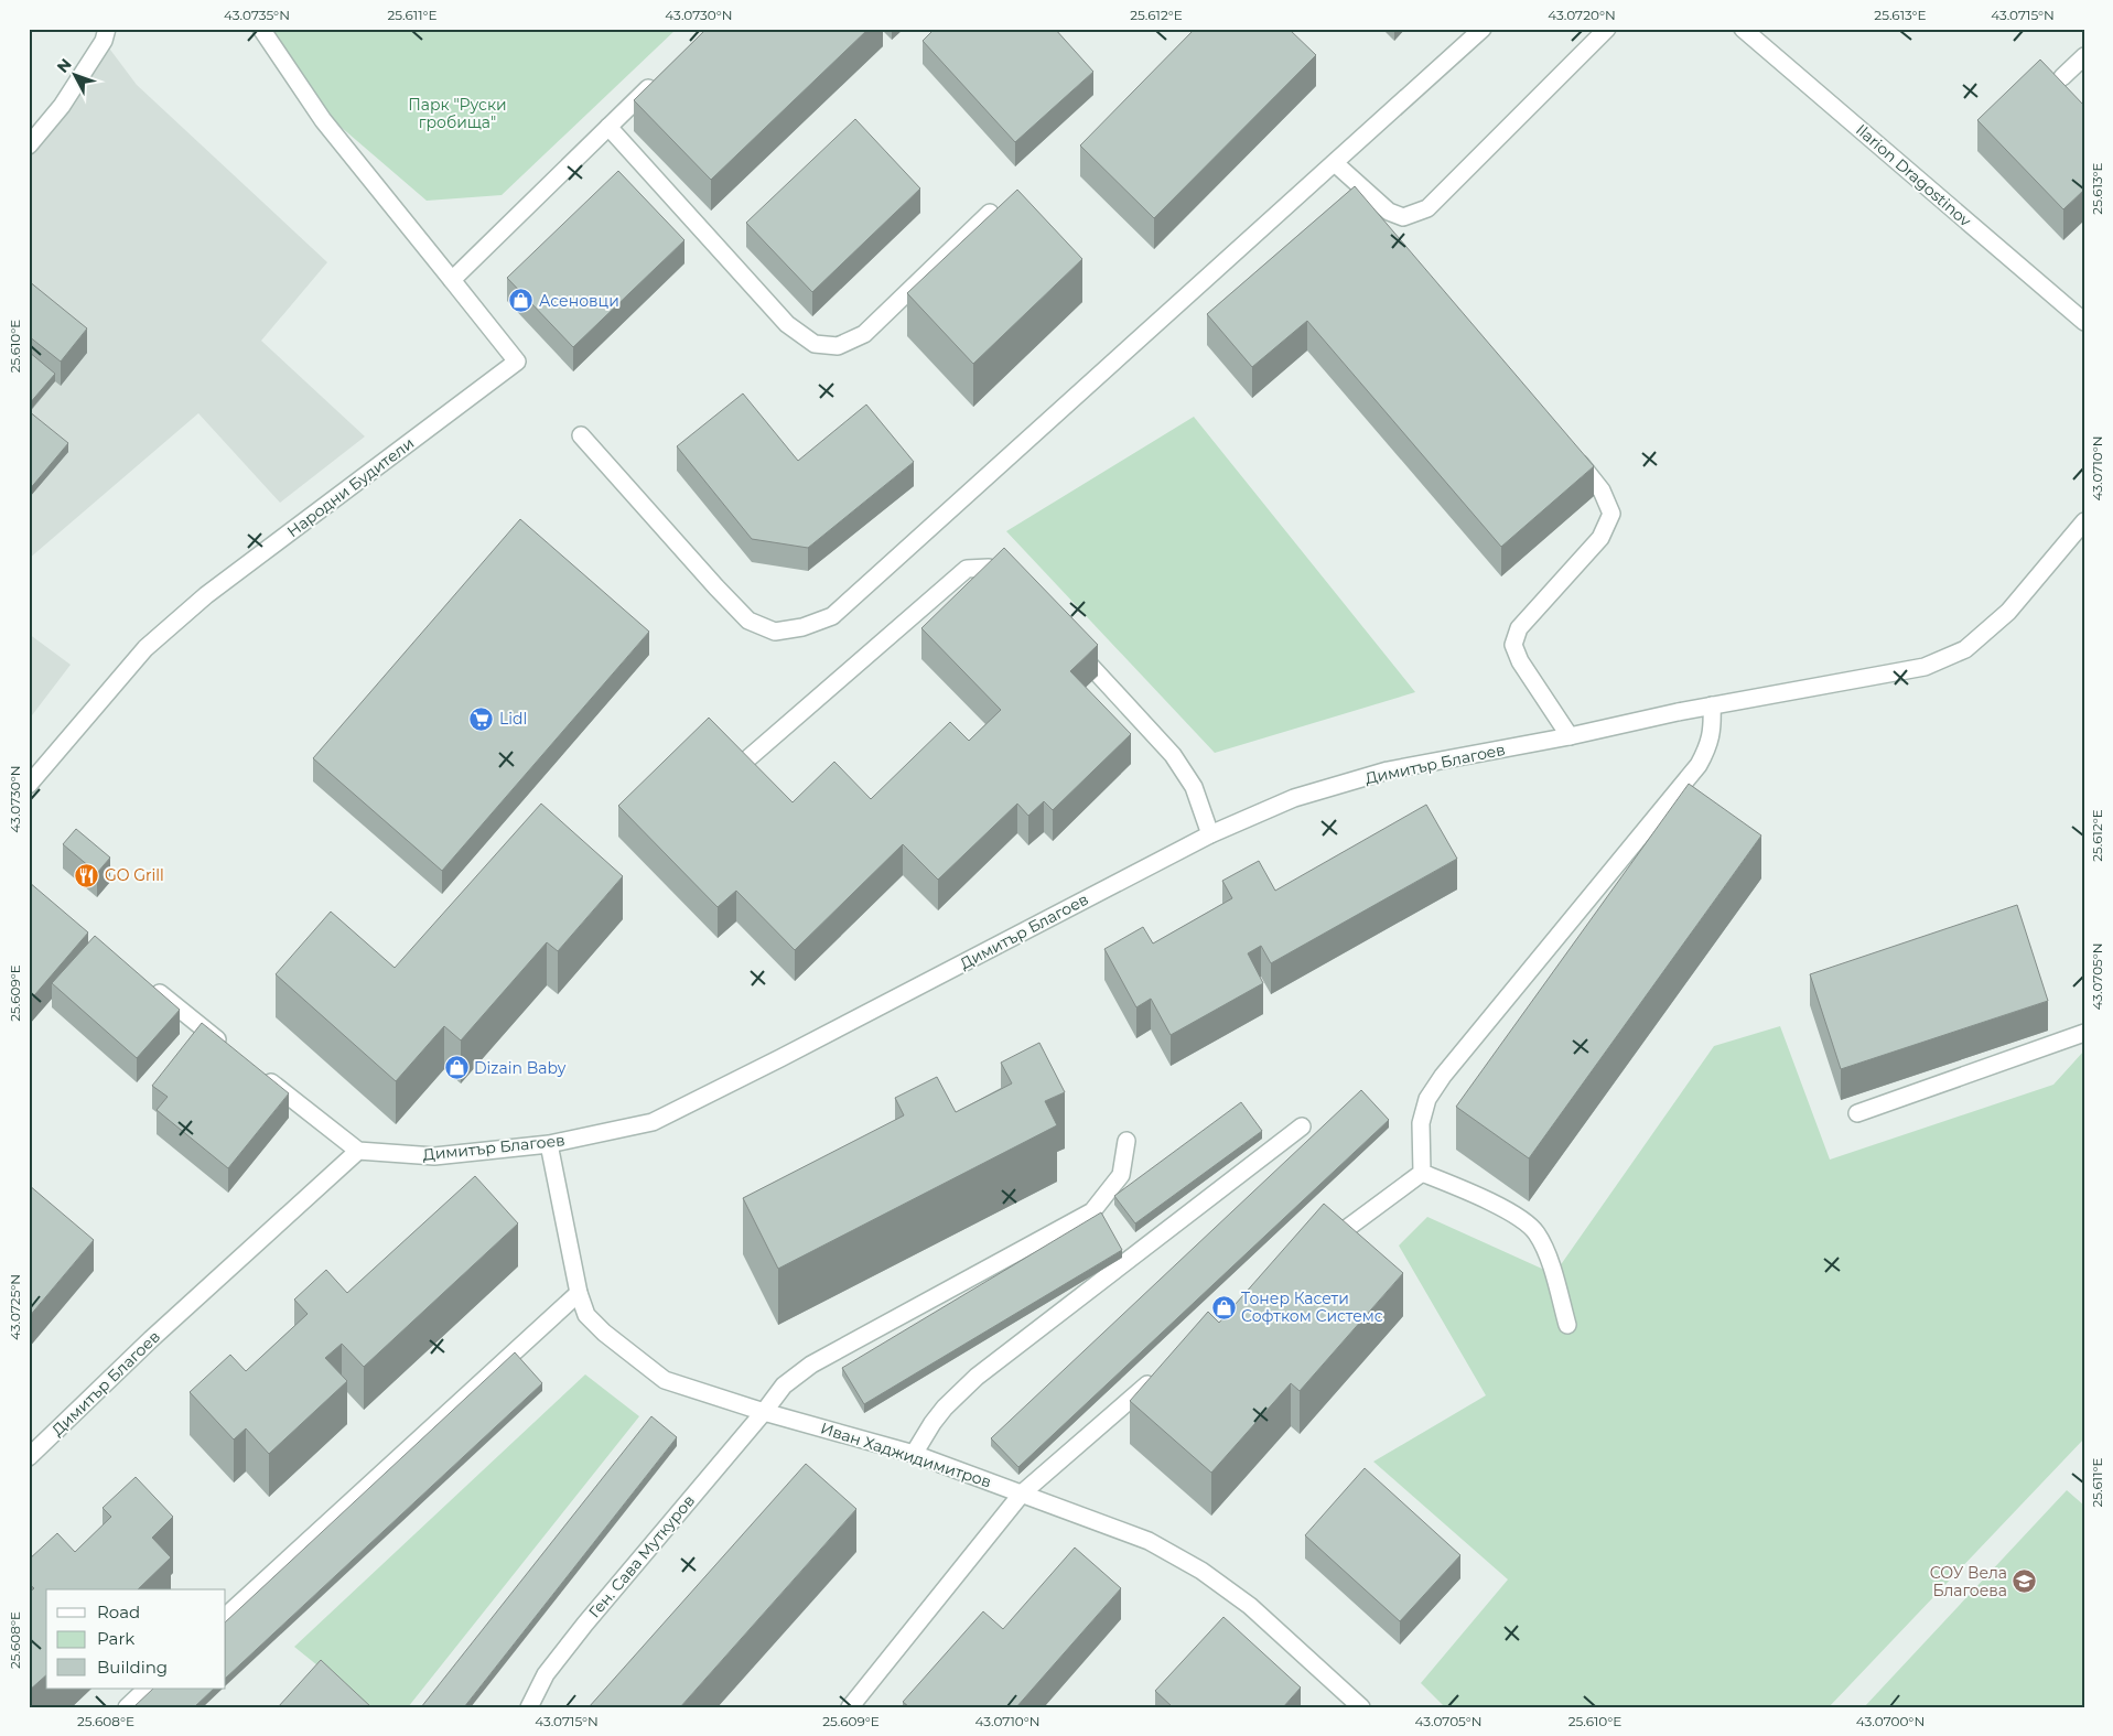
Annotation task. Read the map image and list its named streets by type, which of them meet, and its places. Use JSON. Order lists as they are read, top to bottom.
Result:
{
  "streets": {
    "street": [
      "Ilarion Dragostinov",
      "Народни Будители",
      "Димитър Благоев",
      "Иван Хаджидимитров",
      "Ген. Сава Муткуров"
    ]
  },
  "crossings": [
    ["Димитър Благоев", "Иван Хаджидимитров"],
    ["Иван Хаджидимитров", "Ген. Сава Муткуров"]
  ],
  "parks": ["Парк \"Руски гробища\""],
  "places": {
    "shop": ["Асеновци", "Dizain Baby", "Тонер Касети Софтком Системс"],
    "supermarket": ["Lidl"],
    "restaurant": ["GO Grill"],
    "school or university": ["СОУ Вела Благоева"]
  },
  "legend": ["Road", "Park", "Building"],
  "north": "top left",
  "coordinates": [
    "43.0735°N",
    "25.611°E",
    "43.0730°N",
    "25.612°E",
    "43.0720°N",
    "25.613°E",
    "43.0715°N",
    "25.610°E",
    "43.0710°N",
    "43.0705°N",
    "25.609°E",
    "43.0725°N",
    "25.608°E",
    "43.0700°N"
  ]
}
